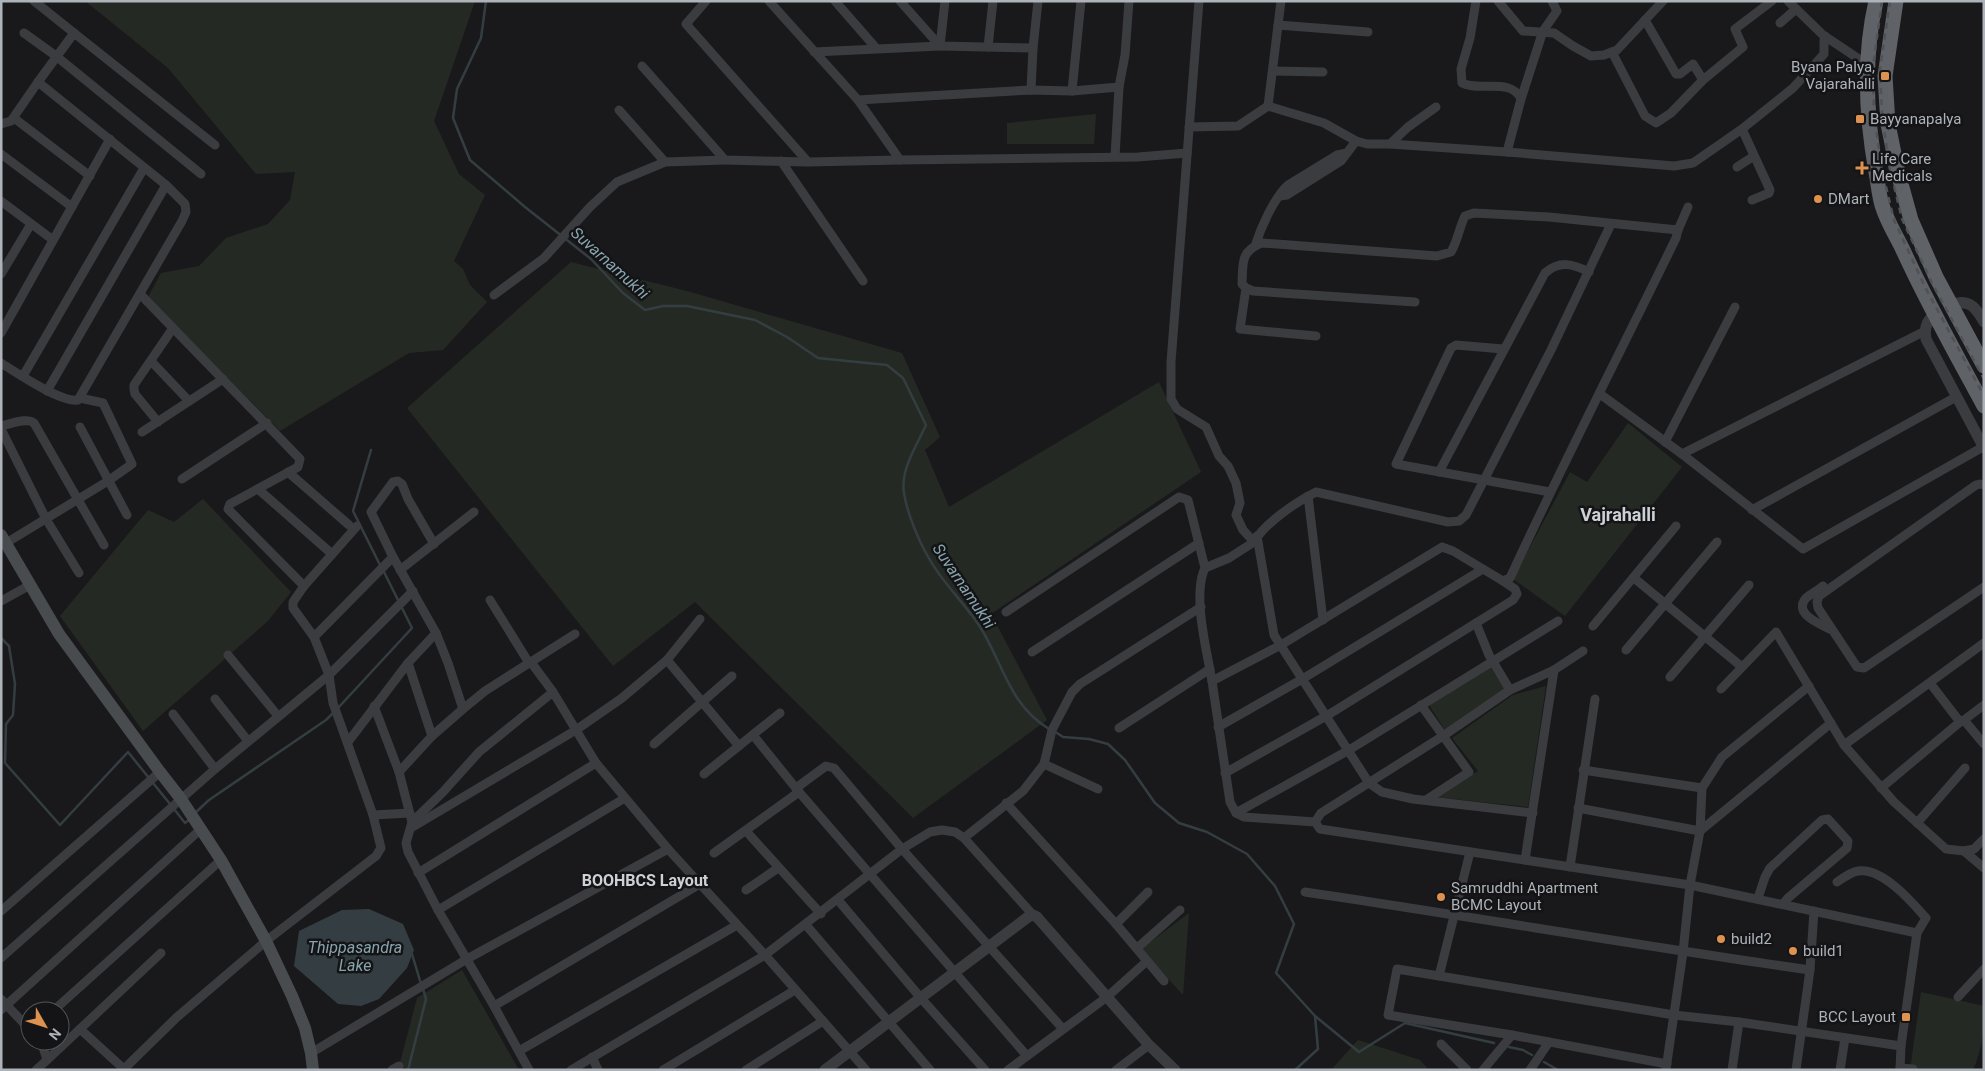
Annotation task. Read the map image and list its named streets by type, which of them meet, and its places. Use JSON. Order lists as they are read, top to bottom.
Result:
{
  "districts": ["Vajrahalli", "BOOHBCS Layout"],
  "water": ["Suvarnamukhi", "Thippasandra Lake"],
  "places": {
    "transit": ["Byana Palya, Vajarahalli", "Bayyanapalya", "BCC Layout"],
    "health": ["Life Care Medicals"],
    "other": [
      "DMart",
      "Samruddhi Apartment BCMC Layout",
      "build2",
      "build1"
    ]
  },
  "north": "bottom right"
}
